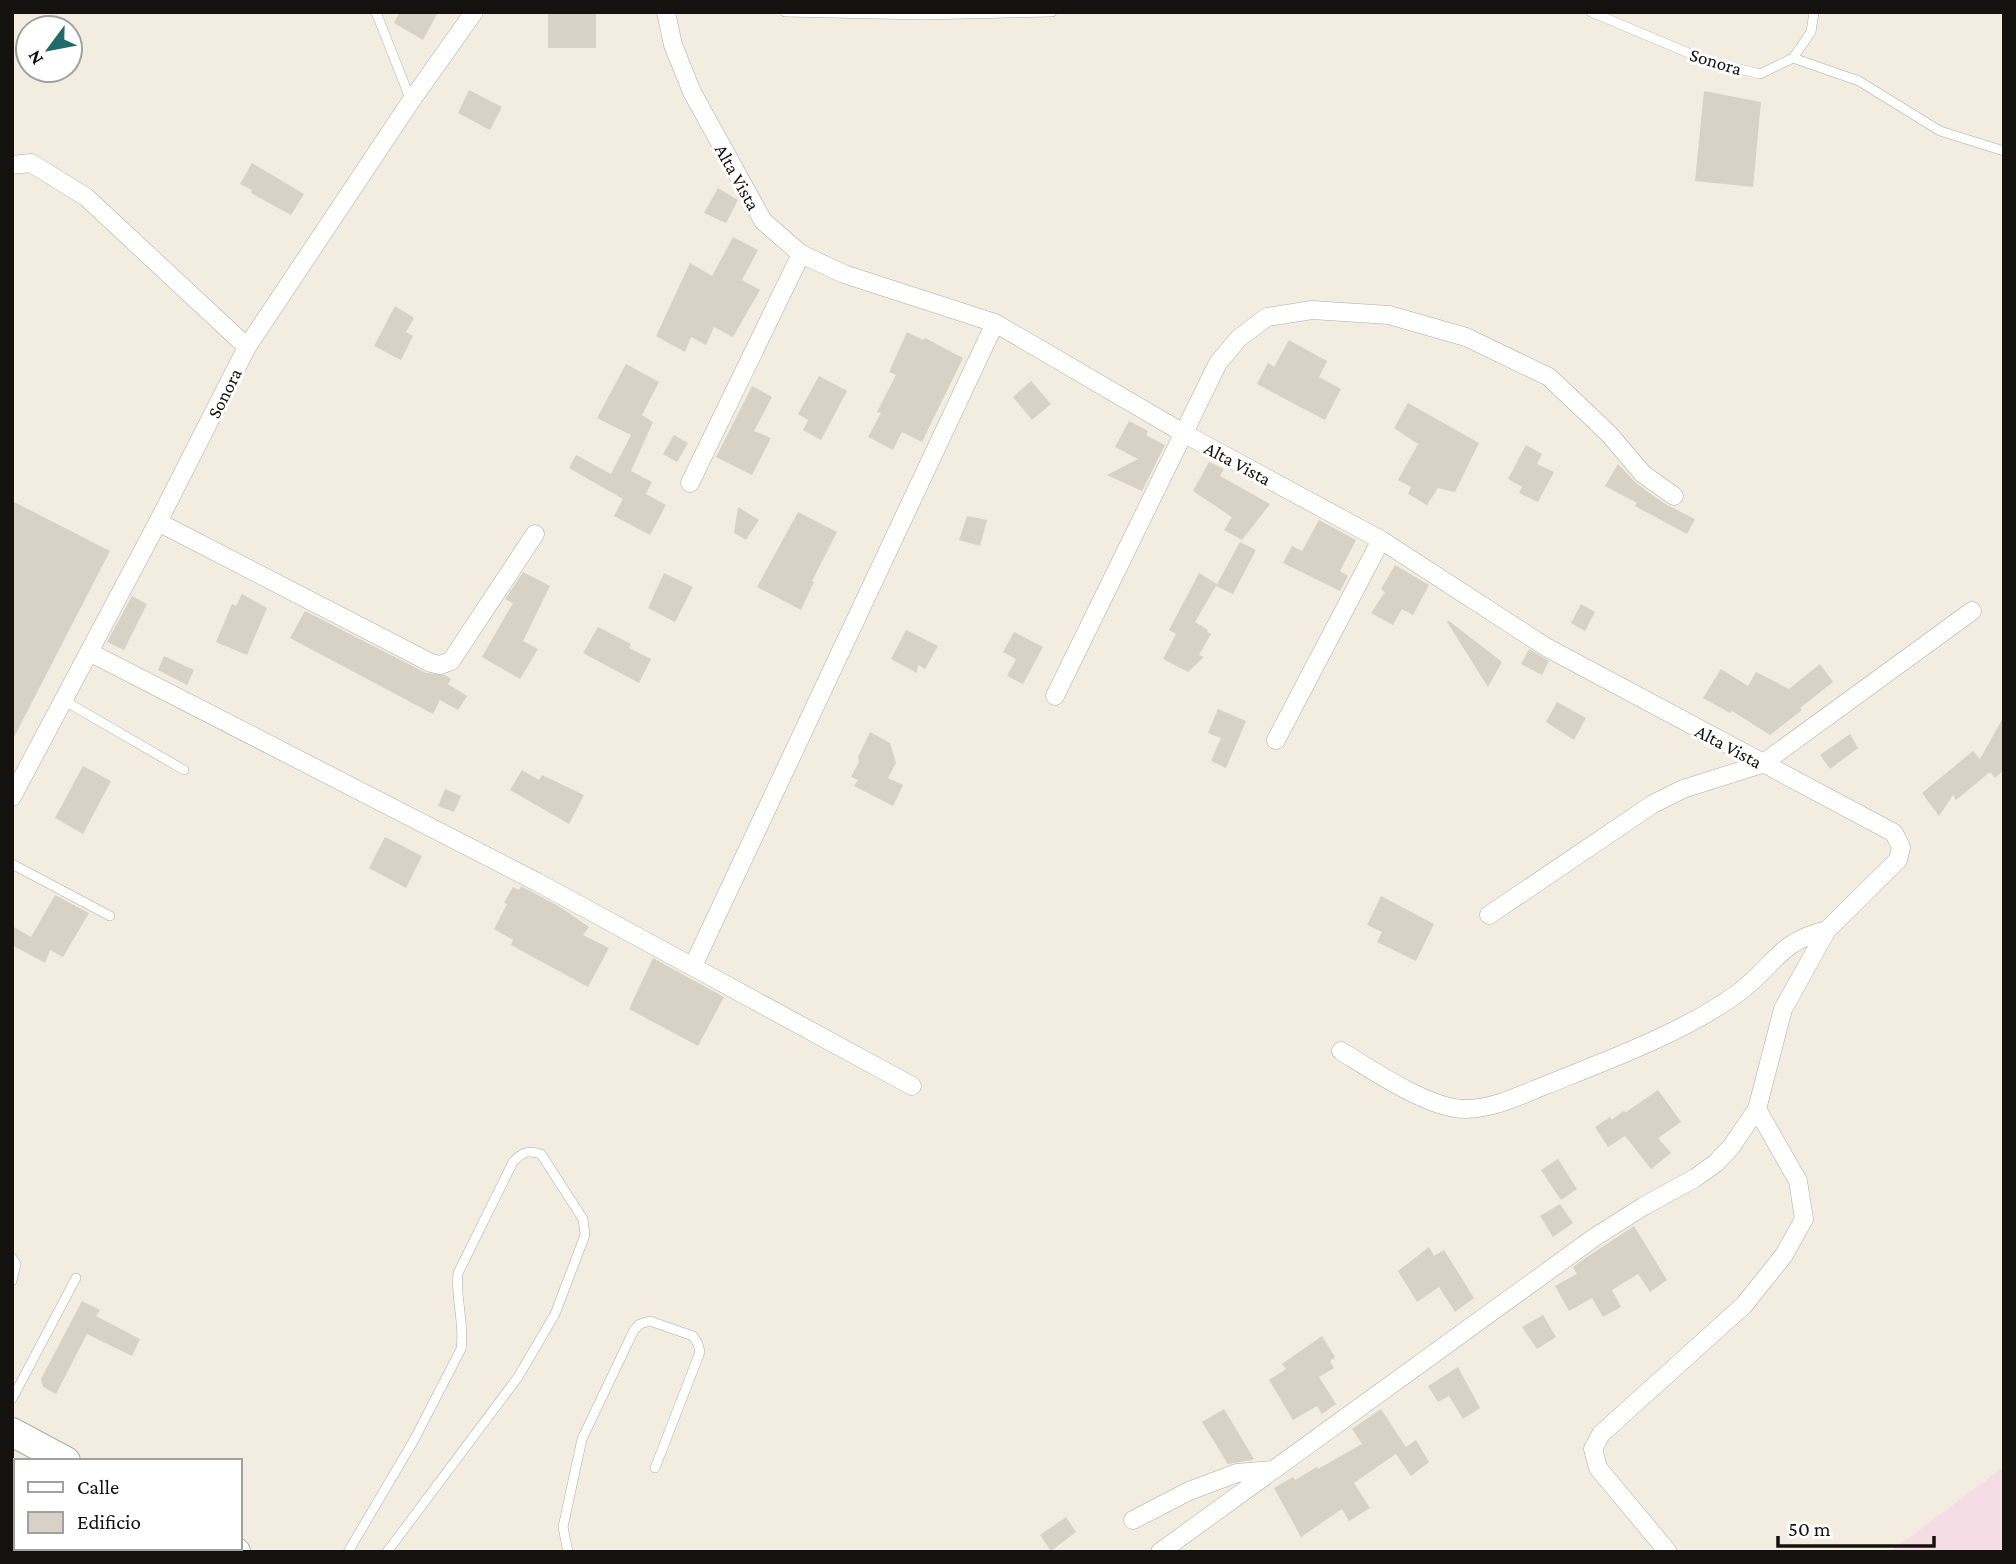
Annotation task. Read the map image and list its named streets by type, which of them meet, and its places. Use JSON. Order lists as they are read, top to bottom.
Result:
{
  "streets": {
    "street": ["Sonora", "Alta Vista"]
  },
  "legend": ["Calle", "Edificio"],
  "scale_bar": "50 m",
  "north": "bottom left"
}
